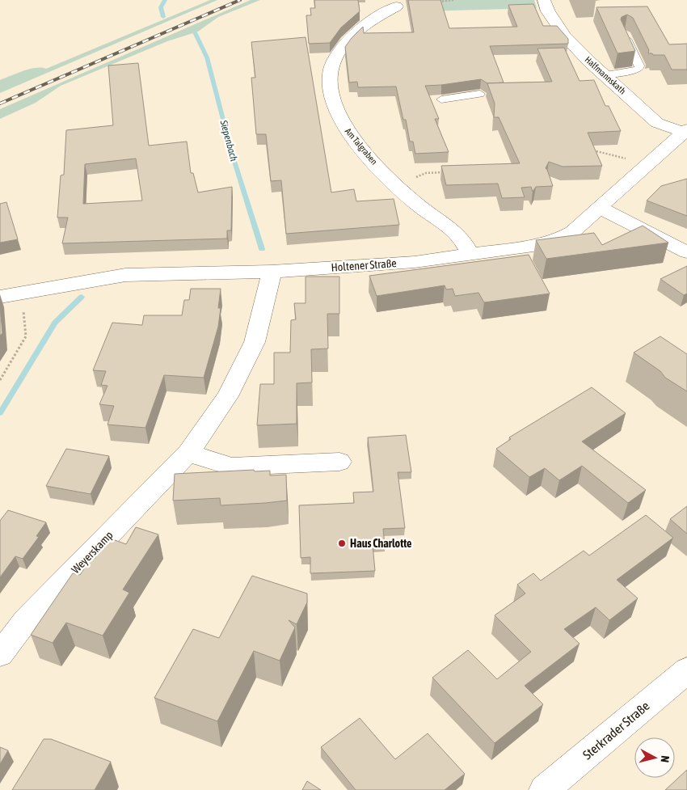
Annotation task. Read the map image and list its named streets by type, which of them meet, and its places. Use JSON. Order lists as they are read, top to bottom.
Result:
{
  "streets": {
    "street": [
      "Halfmannskath",
      "Am Talgraben",
      "Holtener Straße",
      "Weyerskamp",
      "Sterkrader Straße"
    ]
  },
  "crossings": [
    ["Halfmannskath", "Holtener Straße"],
    ["Am Talgraben", "Holtener Straße"],
    ["Holtener Straße", "Weyerskamp"]
  ],
  "water": ["Siepenbach"],
  "places": ["Haus Charlotte"],
  "north": "right"
}
